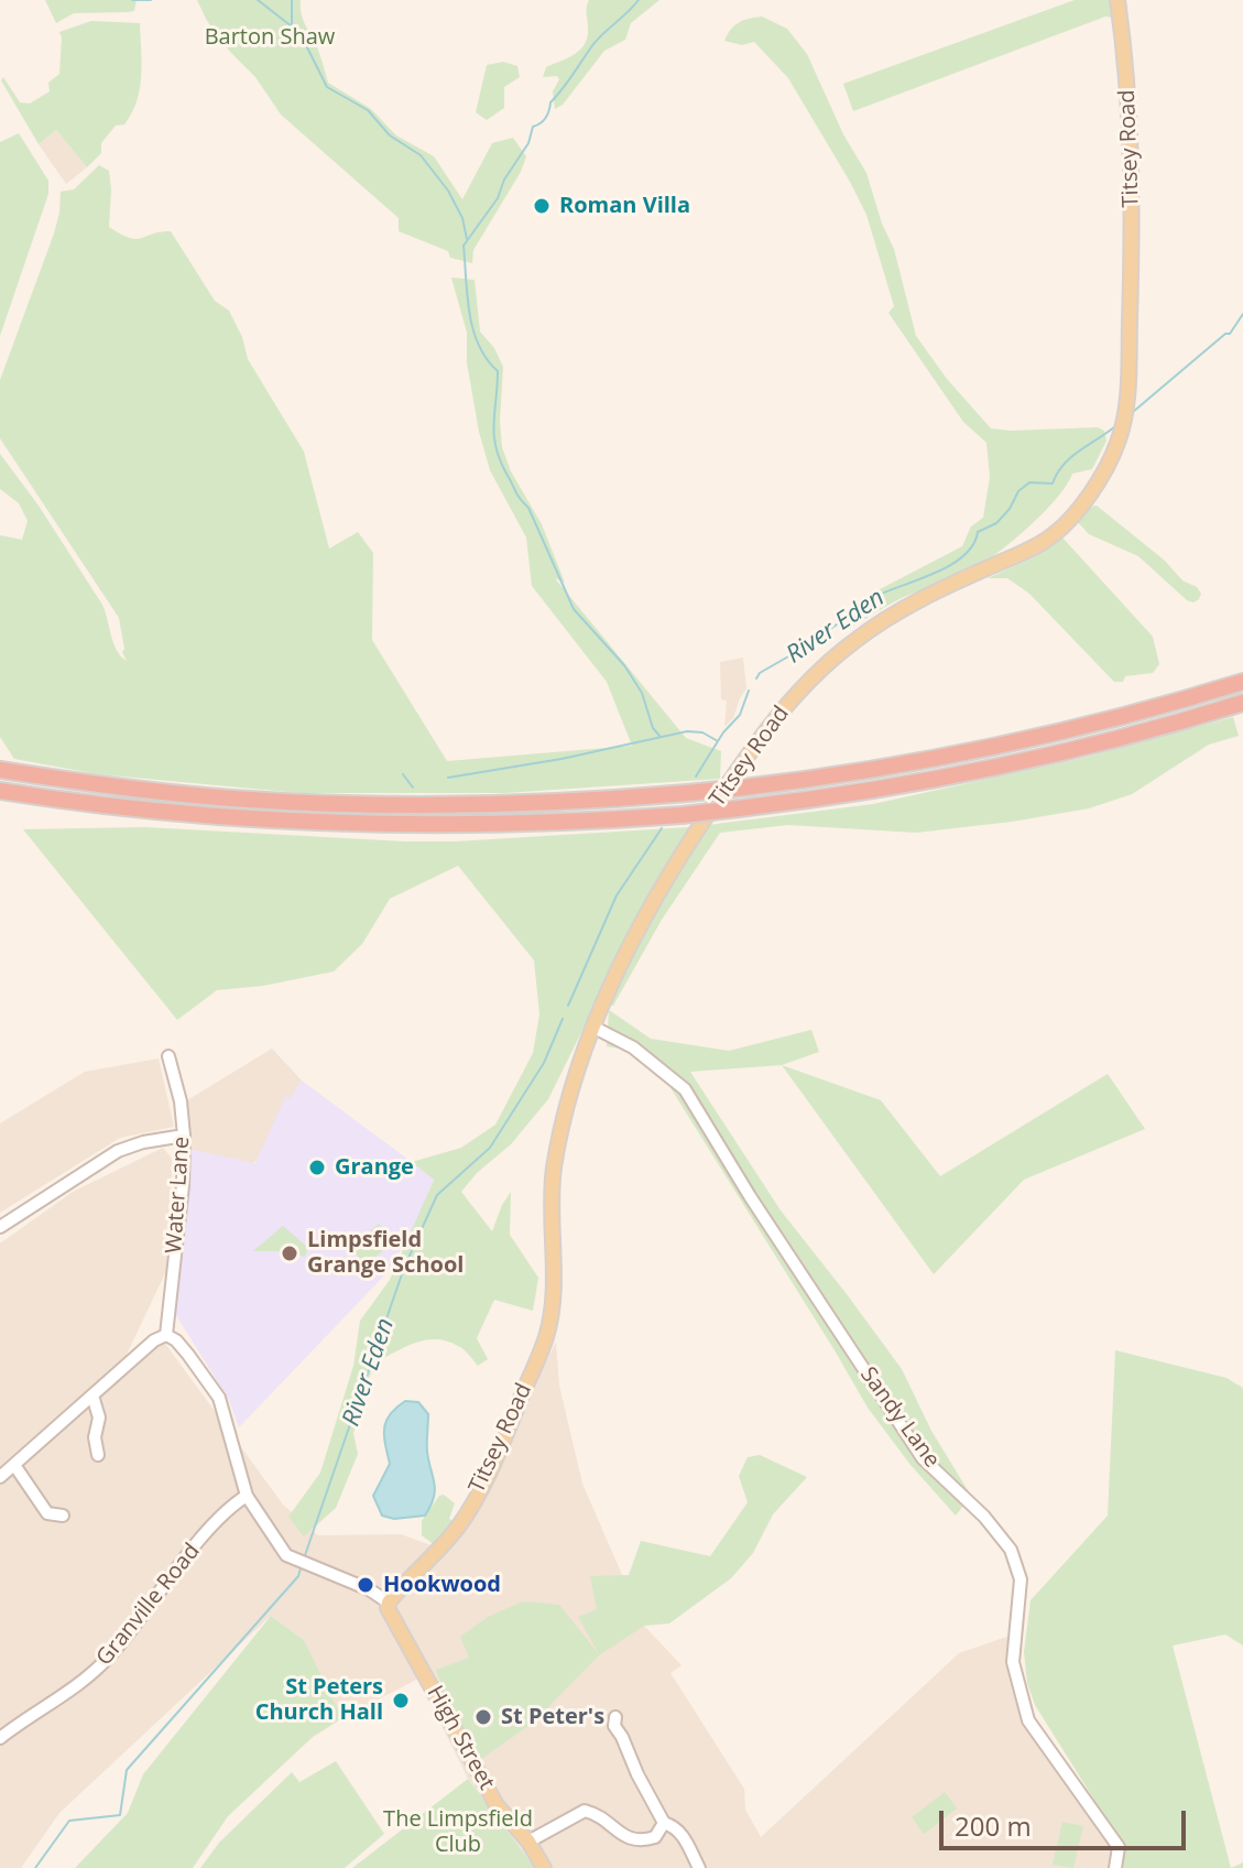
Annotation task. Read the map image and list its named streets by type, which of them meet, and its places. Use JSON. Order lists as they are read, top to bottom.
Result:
{
  "streets": {
    "main road": ["Titsey Road", "High Street"],
    "street": ["Water Lane", "Sandy Lane", "Granville Road"]
  },
  "crossings": [
    ["Titsey Road", "Sandy Lane"],
    ["Titsey Road", "High Street"]
  ],
  "water": ["River Eden"],
  "parks": ["Barton Shaw", "The Limpsfield Club"],
  "places": [
    "Roman Villa",
    "Grange",
    "Limpsfield Grange School",
    "Hookwood",
    "St Peters Church Hall",
    "St Peter's"
  ],
  "scale_bar": "200 m"
}
